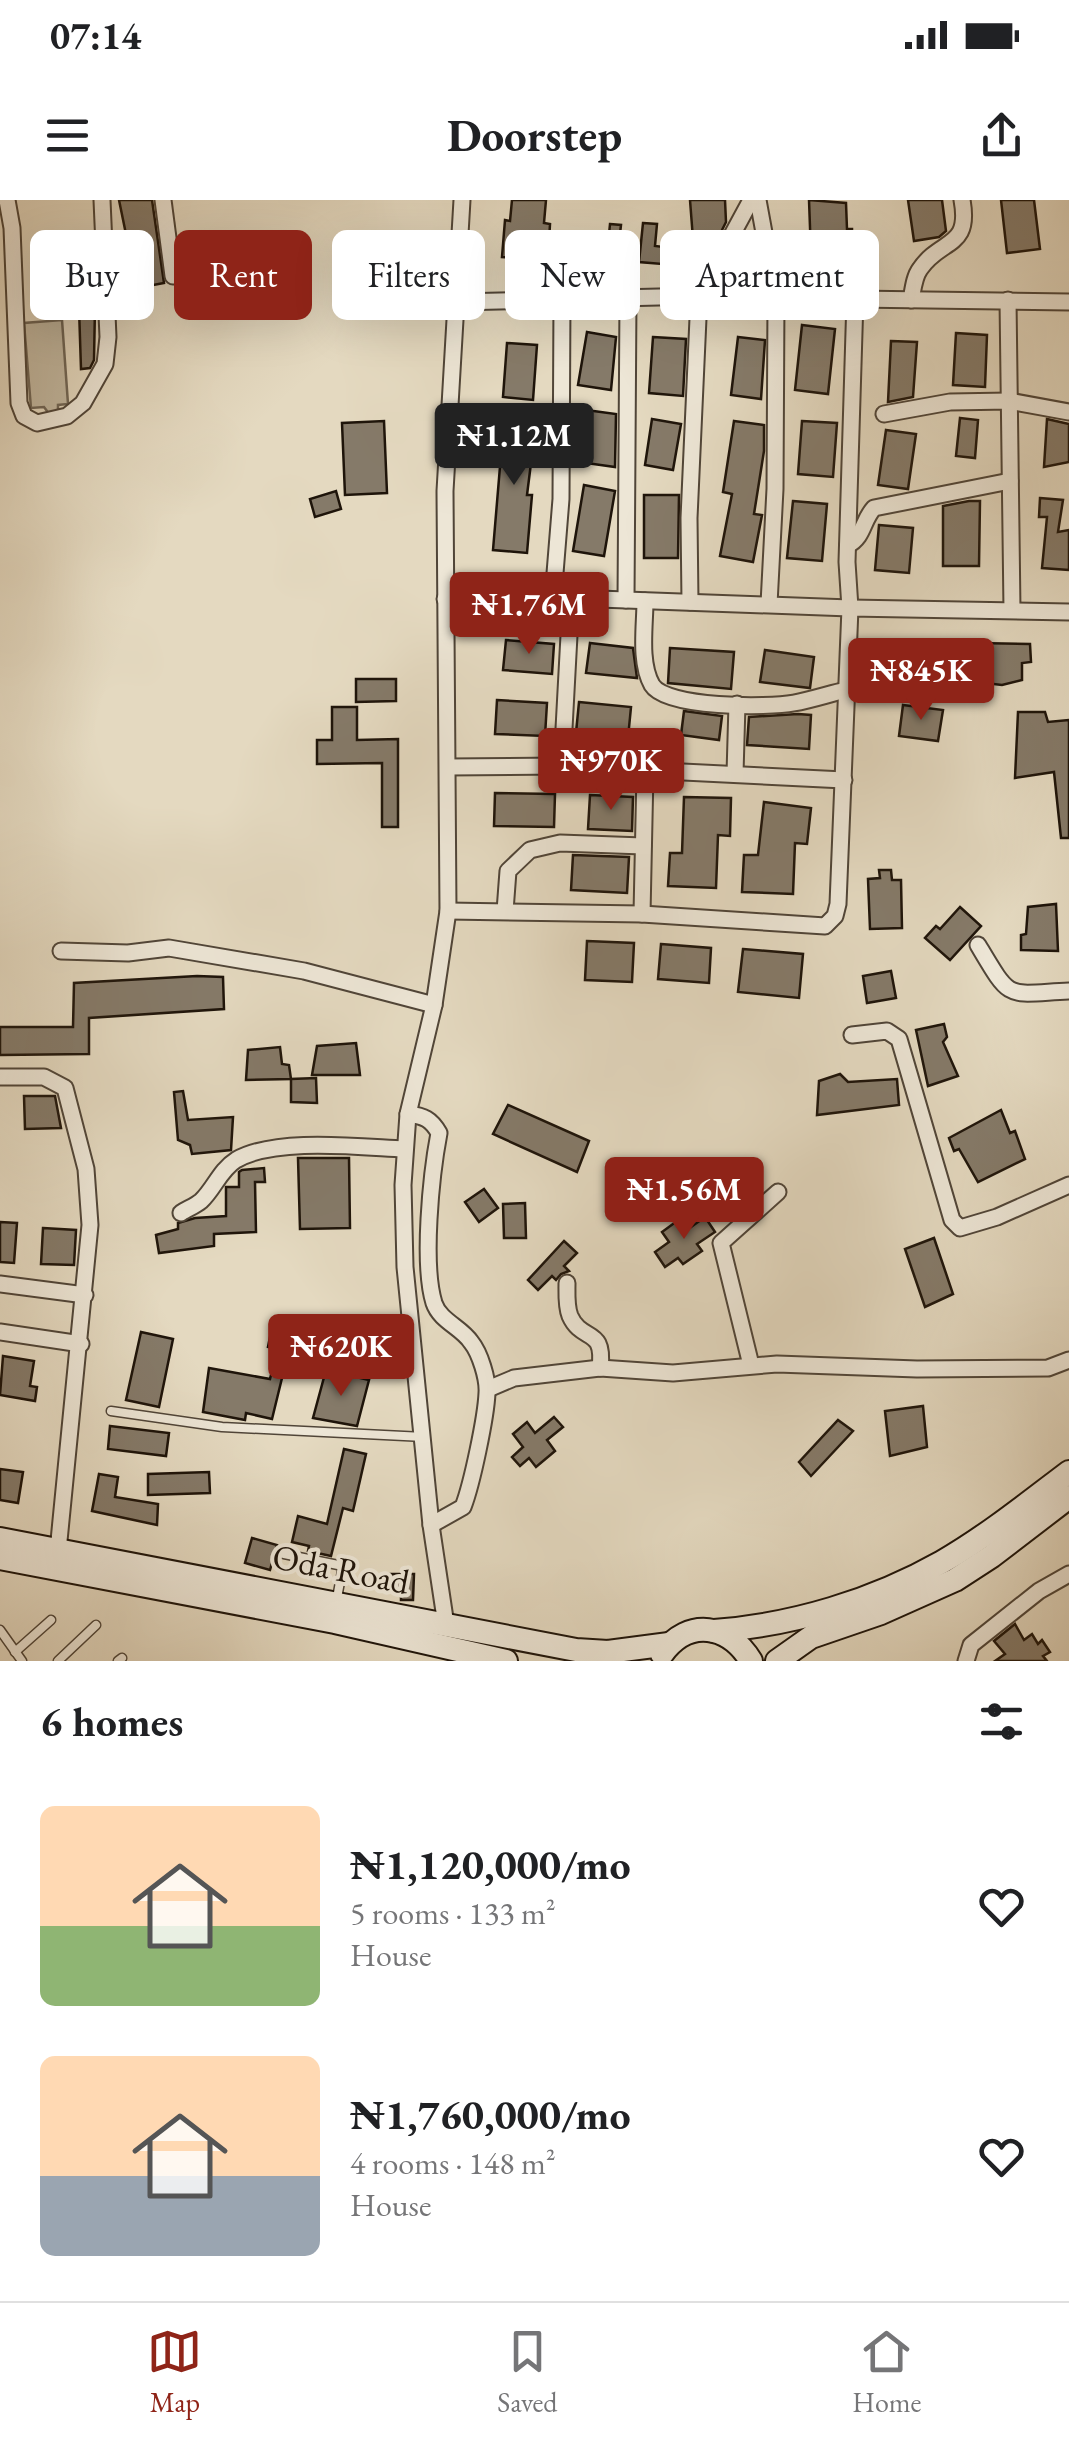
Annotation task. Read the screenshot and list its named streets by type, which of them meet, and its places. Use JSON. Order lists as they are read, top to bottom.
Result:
{
  "streets": {
    "street": ["Oda Road"]
  },
  "page": {
    "status": "07:14",
    "header": "Doorstep",
    "chip": [
      "Buy",
      "Rent",
      "Filters",
      "New",
      "Apartment"
    ],
    "price": [
      "₦1.12M",
      "₦1.76M",
      "₦845K",
      "₦970K",
      "₦1.56M",
      "₦620K"
    ],
    "heading": "6 homes",
    "list": [
      {
        "name": "₦1,120,000/mo",
        "note": "5 rooms · 133 m² · House"
      },
      {
        "name": "₦1,760,000/mo",
        "note": "4 rooms · 148 m² · House"
      }
    ],
    "tabs": ["Map", "Saved", "Home"]
  }
}
